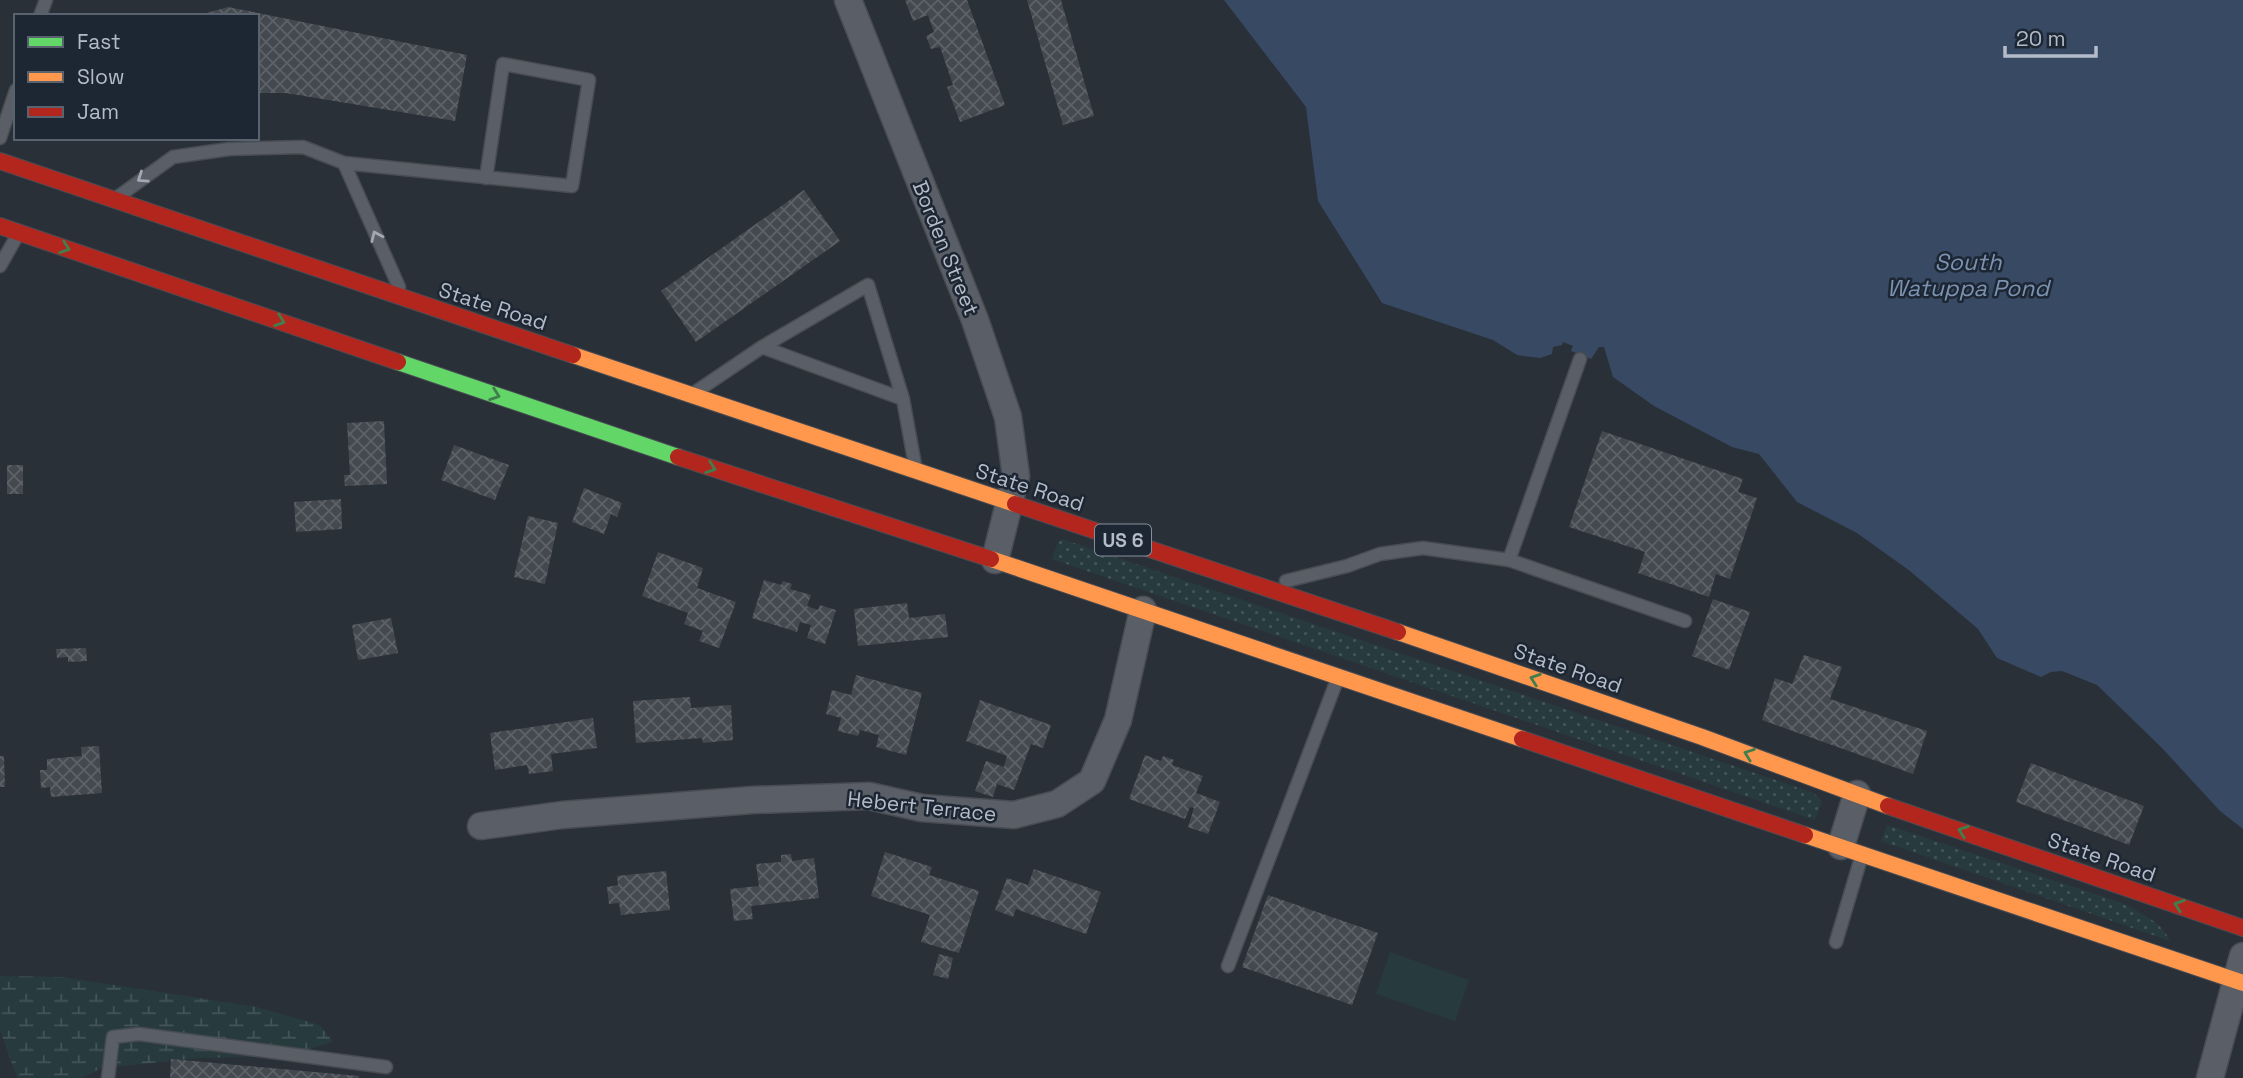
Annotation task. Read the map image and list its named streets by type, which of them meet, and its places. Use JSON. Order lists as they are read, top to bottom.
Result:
{
  "streets": {
    "main road": ["State Road", "US 6"],
    "street": ["Borden Street", "Hebert Terrace"]
  },
  "crossings": [
    ["Borden Street", "State Road"]
  ],
  "water": ["South Watuppa Pond"],
  "legend": ["Fast", "Slow", "Jam"],
  "scale_bar": "20 m"
}
